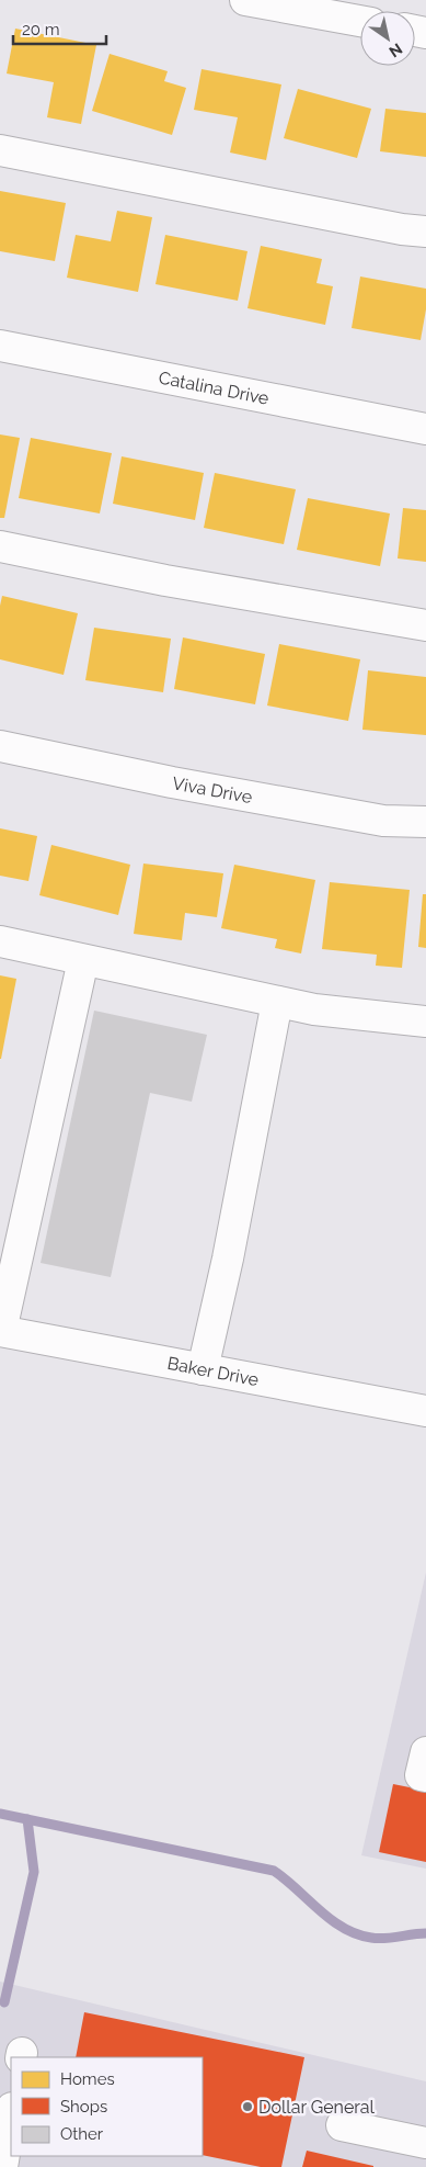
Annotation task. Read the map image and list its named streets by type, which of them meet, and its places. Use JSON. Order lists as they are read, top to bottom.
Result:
{
  "streets": {
    "street": ["Catalina Drive", "Viva Drive", "Baker Drive"]
  },
  "places": ["Dollar General"],
  "legend": ["Homes", "Shops", "Other"],
  "scale_bar": "20 m",
  "north": "bottom right"
}
